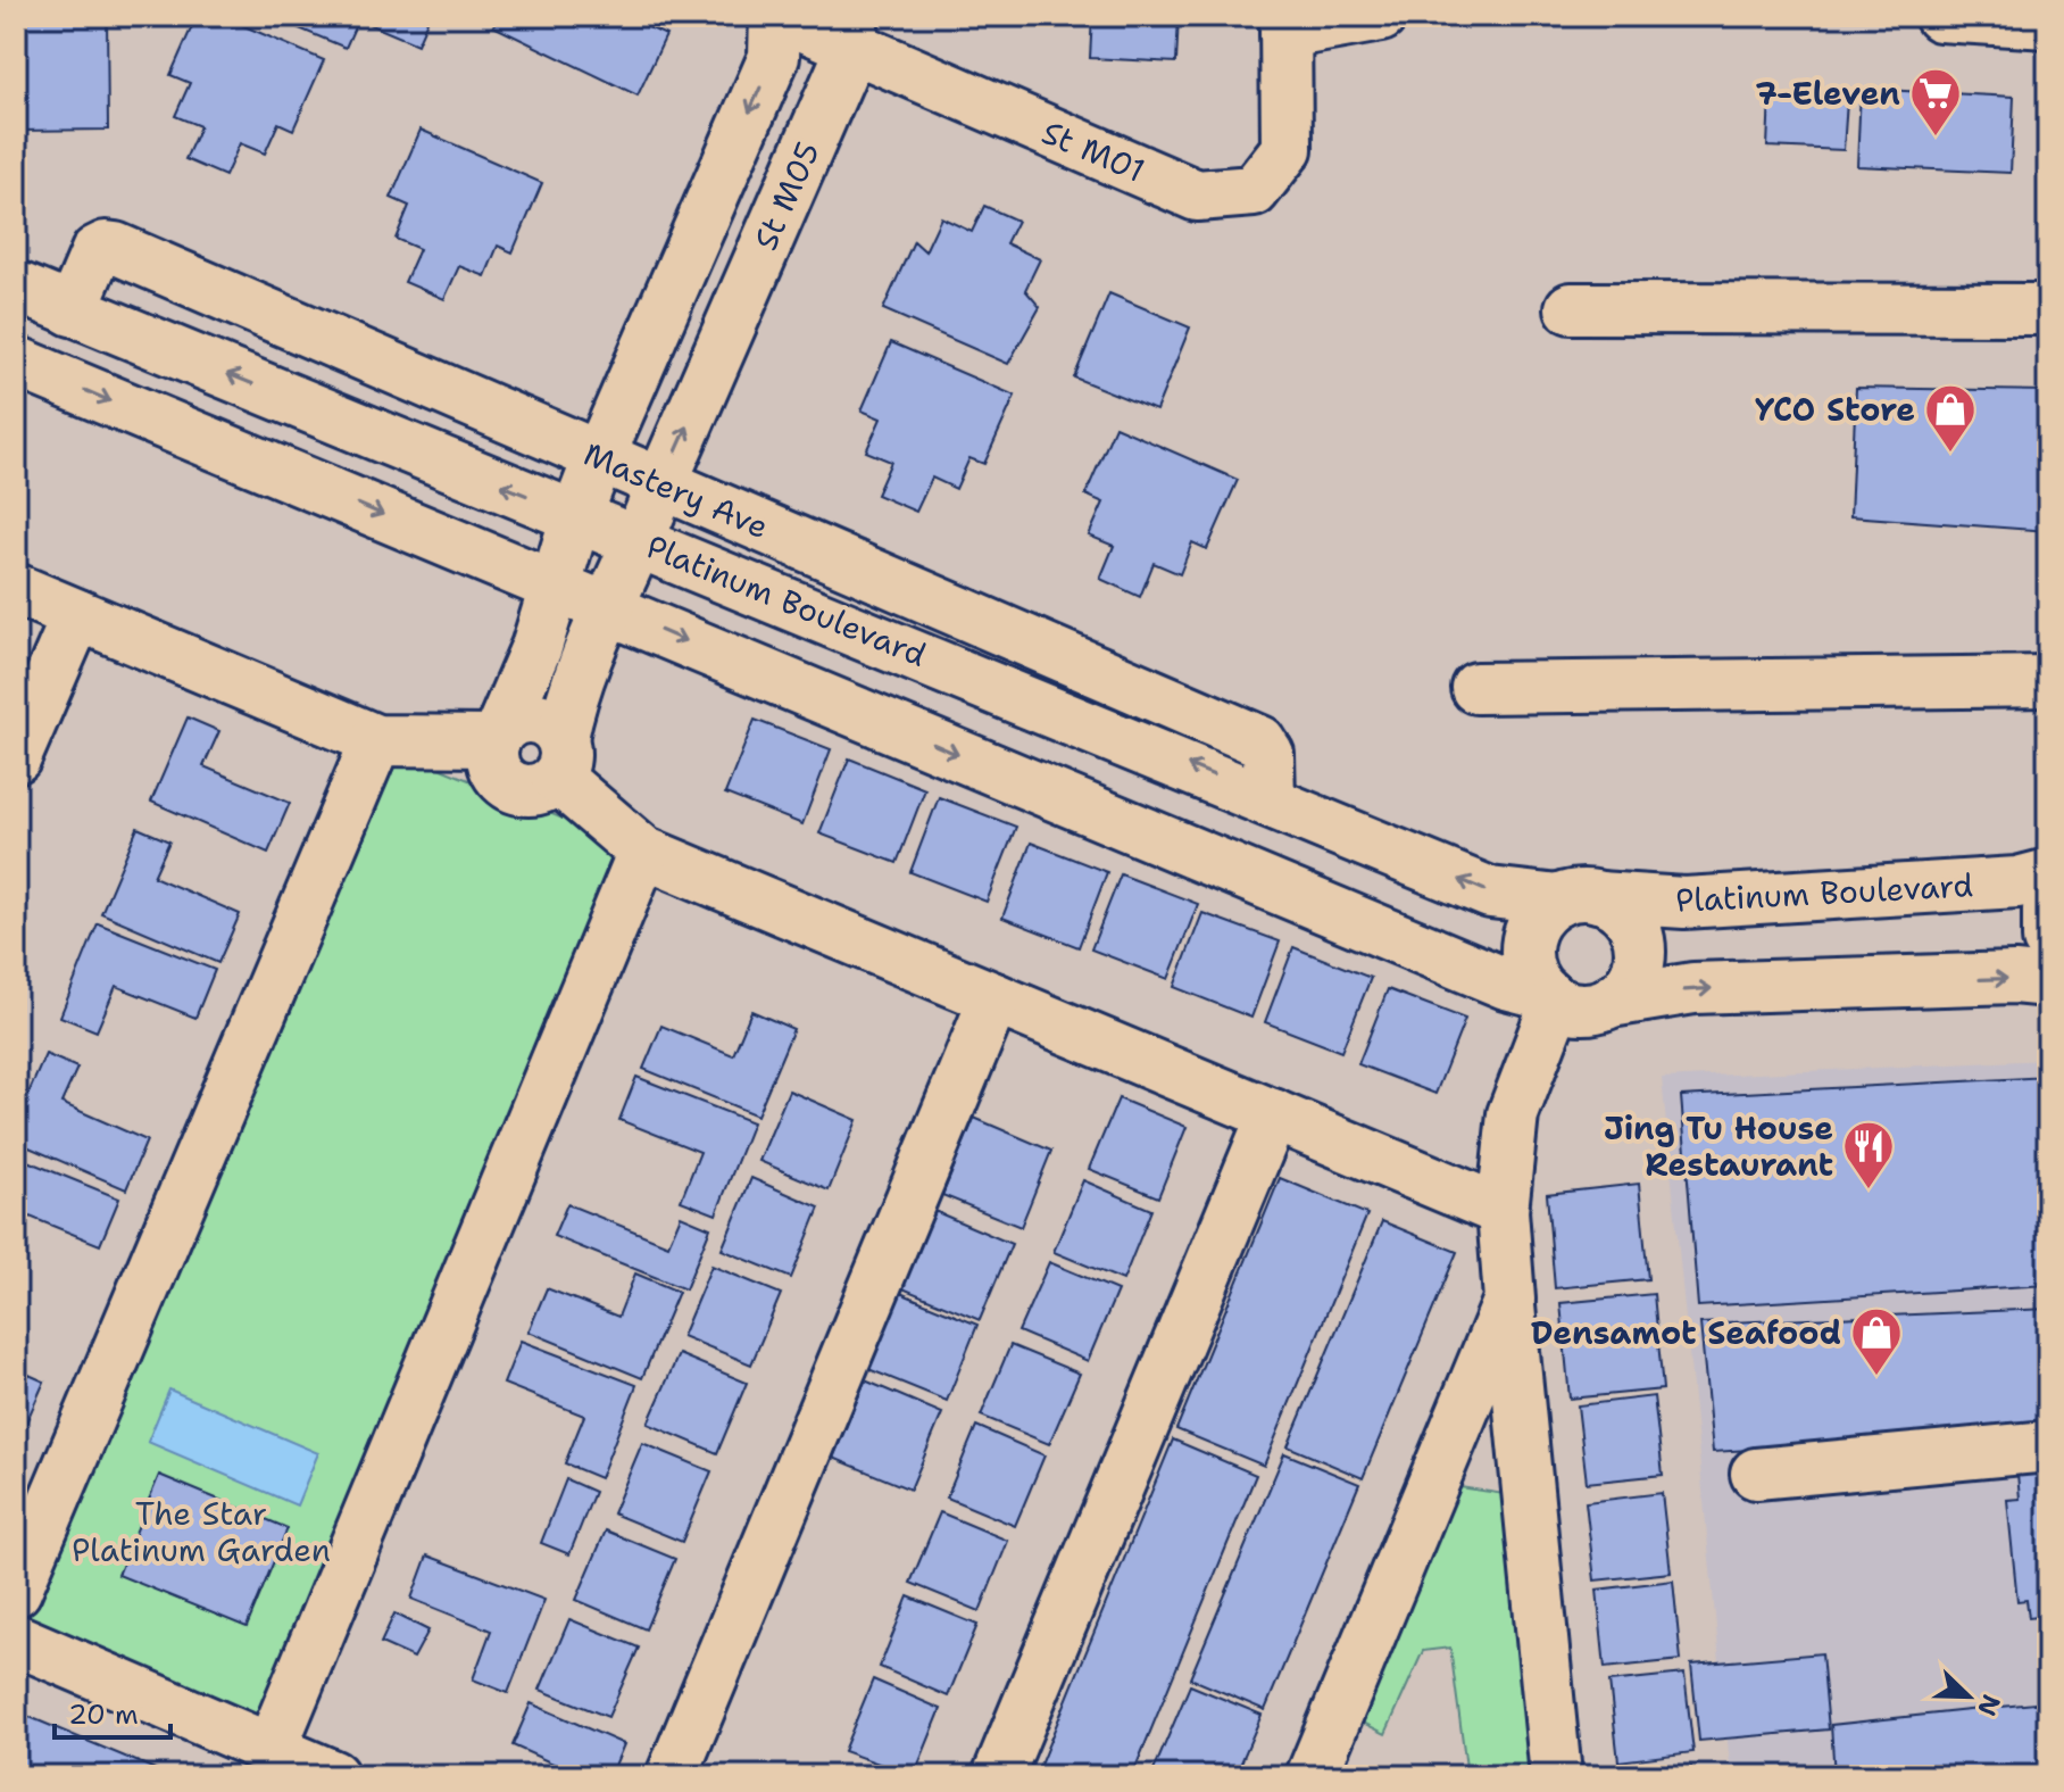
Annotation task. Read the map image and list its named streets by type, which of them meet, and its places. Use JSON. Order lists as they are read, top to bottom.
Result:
{
  "streets": {
    "street": [
      "St M01",
      "St M05",
      "Mastery Ave",
      "Platinum Boulevard"
    ]
  },
  "crossings": [
    ["St M01", "St M05"],
    ["St M05", "Mastery Ave"],
    ["St M05", "Platinum Boulevard"],
    ["Mastery Ave", "Platinum Boulevard"]
  ],
  "parks": ["The Star Platinum Garden"],
  "places": {
    "supermarket": ["7-Eleven"],
    "shop": ["YCO Store", "Densamot Seafood"],
    "restaurant": ["Jing Tu House Restaurant"]
  },
  "scale_bar": "20 m",
  "north": "bottom right"
}
